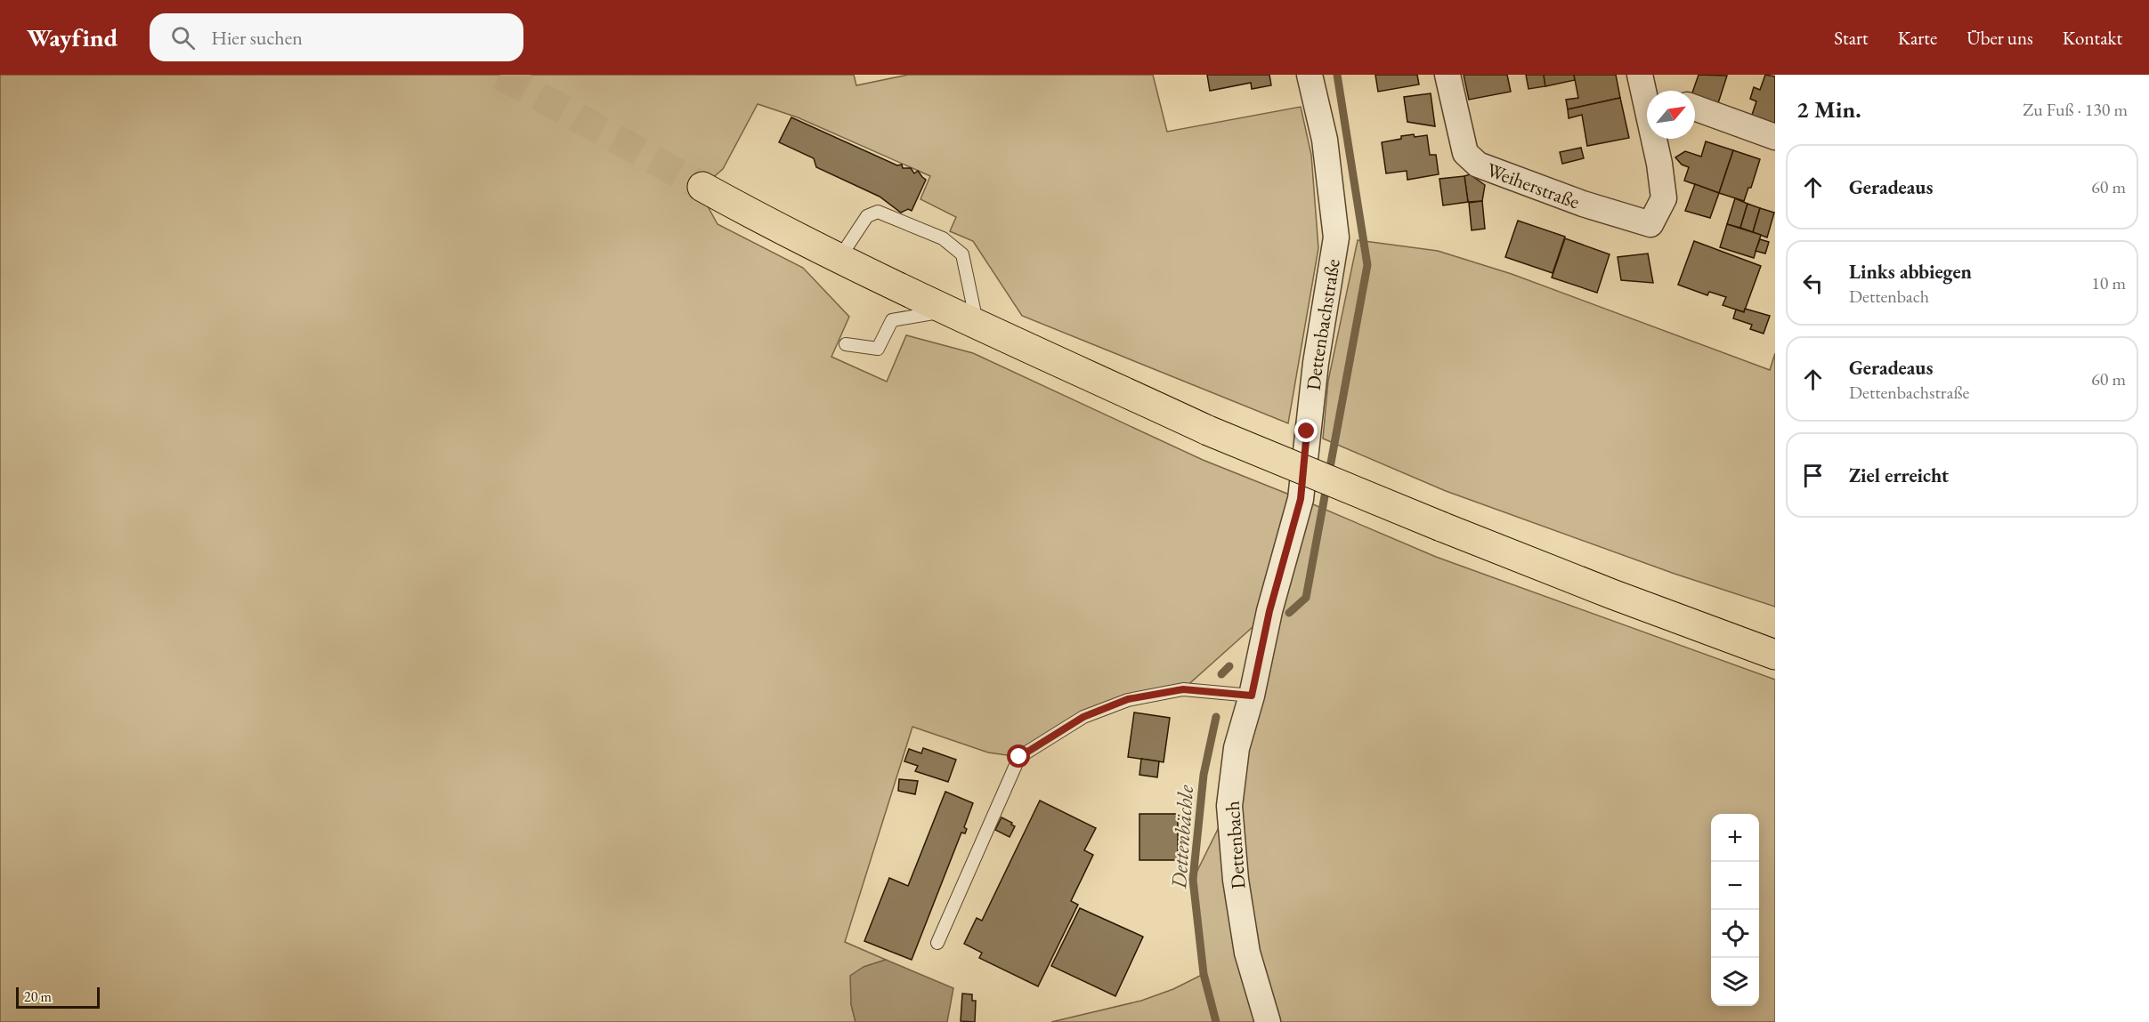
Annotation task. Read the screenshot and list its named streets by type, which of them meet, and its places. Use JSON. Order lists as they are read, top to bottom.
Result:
{
  "streets": {
    "street": ["Weiherstraße", "Dettenbachstraße", "Dettenbach"]
  },
  "crossings": [
    ["Dettenbachstraße", "Dettenbach"]
  ],
  "water": ["Dettenbächle"],
  "scale_bar": "20 m",
  "north": "top right",
  "page": {
    "header": "Wayfind",
    "search": "Hier suchen",
    "nav": [
      "Start",
      "Karte",
      "Über uns",
      "Kontakt"
    ],
    "heading": ["2 Min.", "Zu Fuß · 130 m"],
    "list": [
      ["Geradeaus", "60 m"],
      ["Links abbiegen", "Dettenbach", "10 m"],
      ["Geradeaus", "Dettenbachstraße", "60 m"],
      "Ziel erreicht"
    ],
    "map_buttons": ["+", "−"],
    "scale": "20 m"
  }
}
